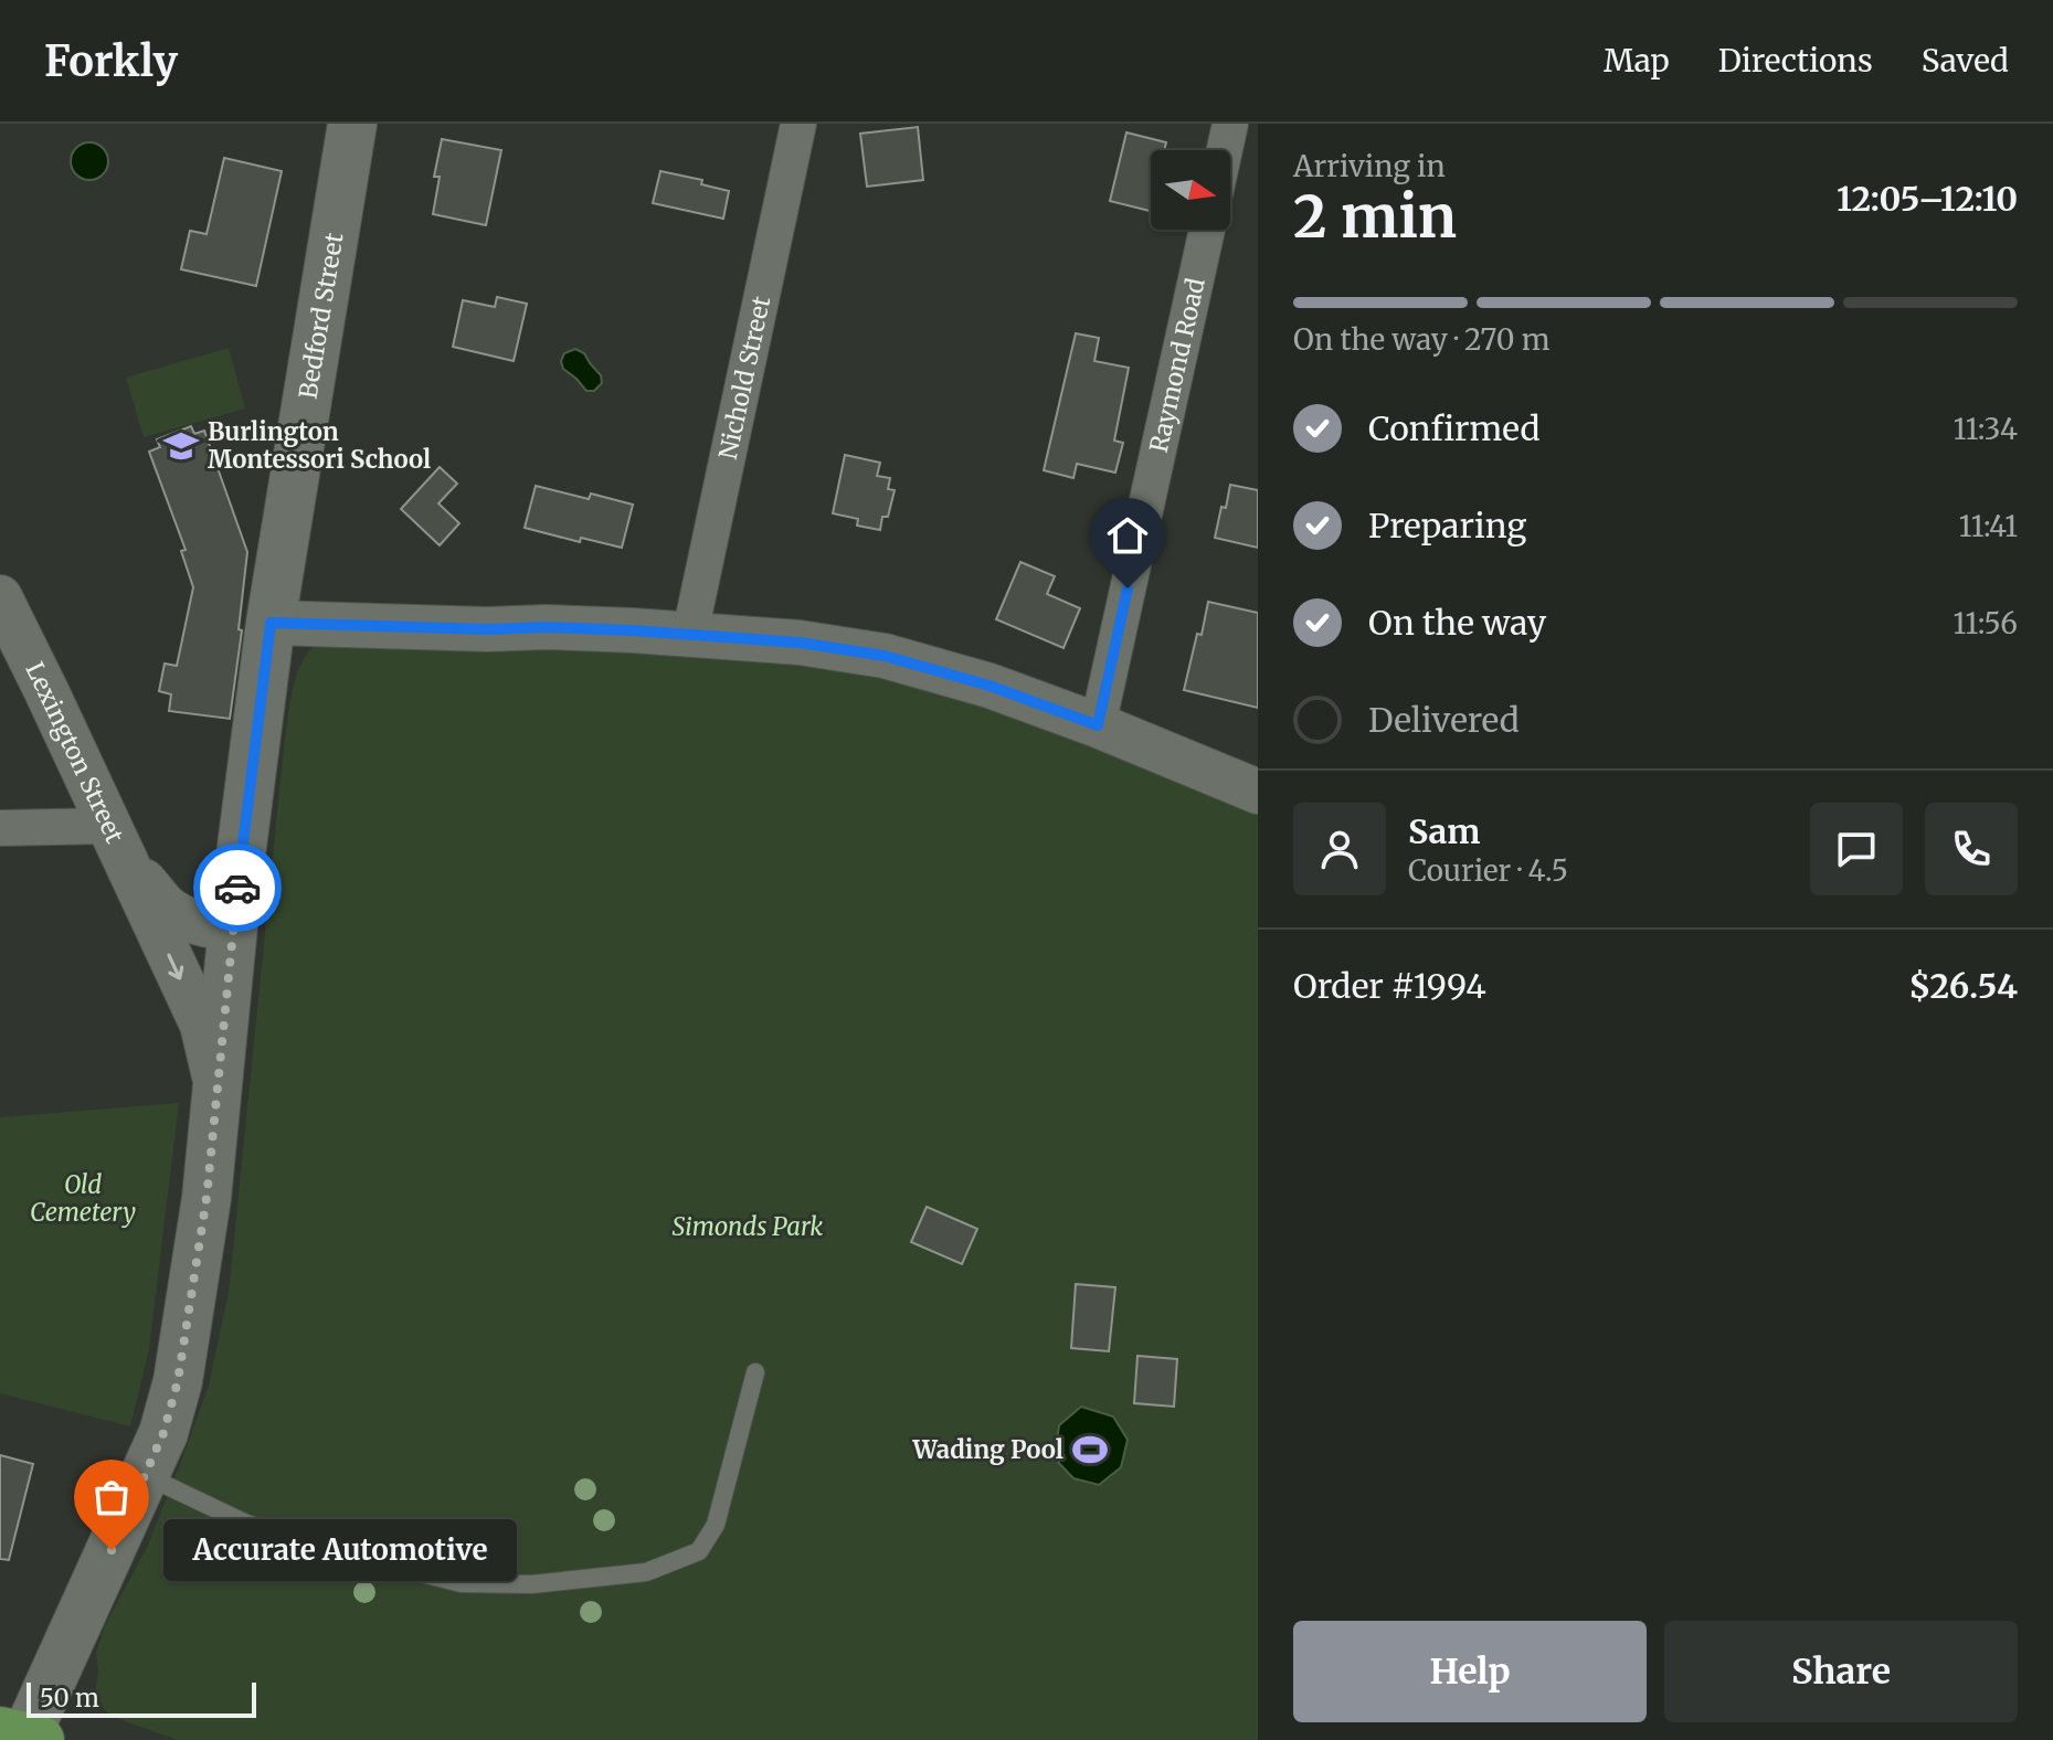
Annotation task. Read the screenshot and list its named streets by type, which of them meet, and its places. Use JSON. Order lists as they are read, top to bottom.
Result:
{
  "streets": {
    "main road": ["Bedford Street"],
    "street": ["Raymond Road", "Nichold Street", "Lexington Street"]
  },
  "crossings": [
    ["Bedford Street", "Lexington Street"]
  ],
  "one_way": ["Lexington Street"],
  "parks": ["Old Cemetery", "Simonds Park"],
  "places": {
    "school or university": ["Burlington Montessori School"],
    "sports": ["Wading Pool"],
    "other": ["Accurate Automotive"]
  },
  "scale_bar": "50 m",
  "north": "right",
  "page": {
    "header": "Forkly",
    "nav": ["Map", "Directions", "Saved"],
    "heading": ["2 min", "Arriving in", "12:05–12:10"],
    "panel": [
      "Sam",
      "Courier · 4.5",
      "Order #1994",
      "$26.54"
    ],
    "bar": "On the way · 270 m",
    "list": [
      ["Confirmed", "11:34"],
      ["Preparing", "11:41"],
      ["On the way", "11:56"],
      "Delivered"
    ],
    "bubble": "Accurate Automotive",
    "buttons": ["Help", "Share"],
    "scale": "50 m"
  }
}
